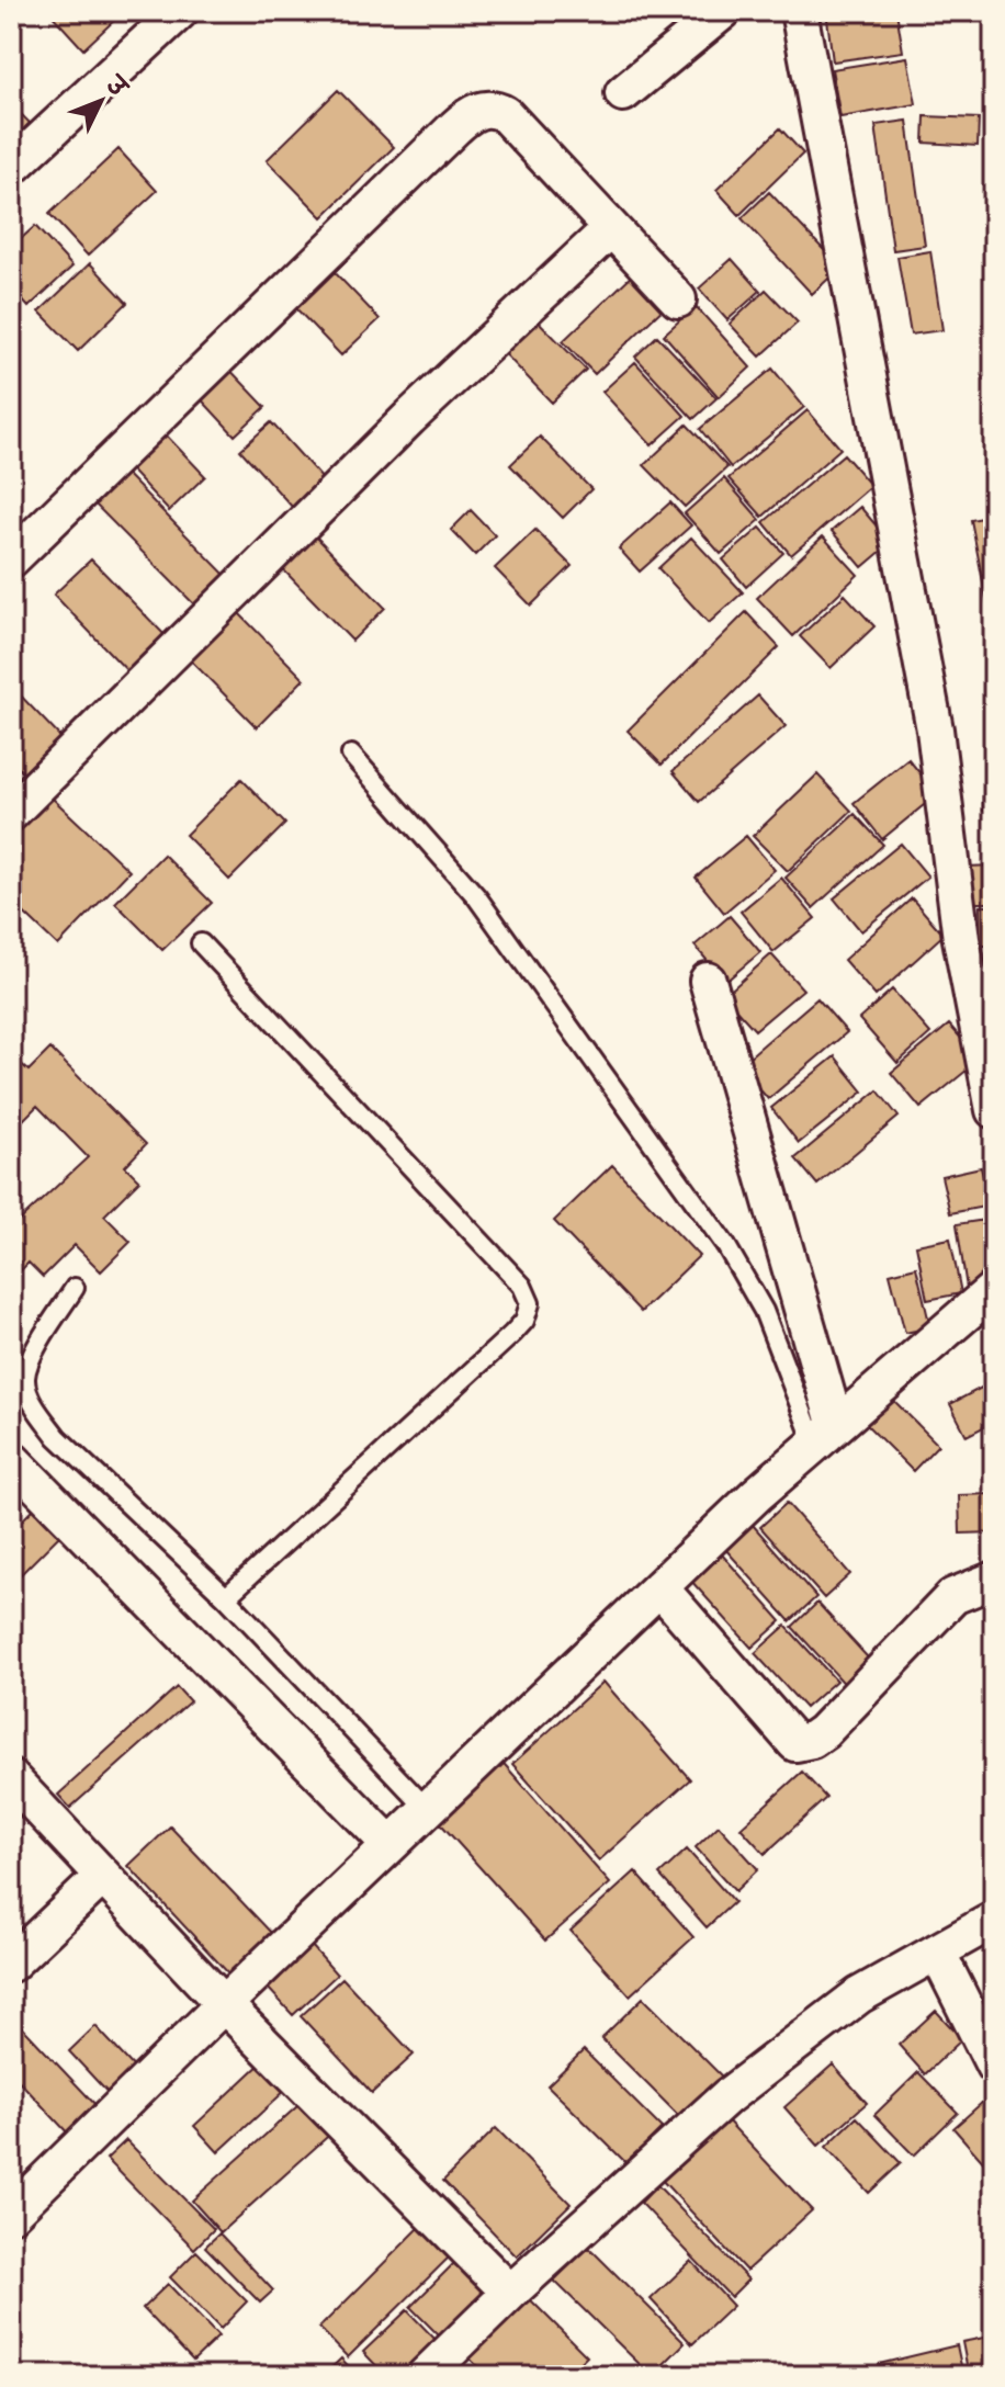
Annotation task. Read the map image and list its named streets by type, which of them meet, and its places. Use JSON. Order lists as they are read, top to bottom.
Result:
{
  "north": "top right"
}
